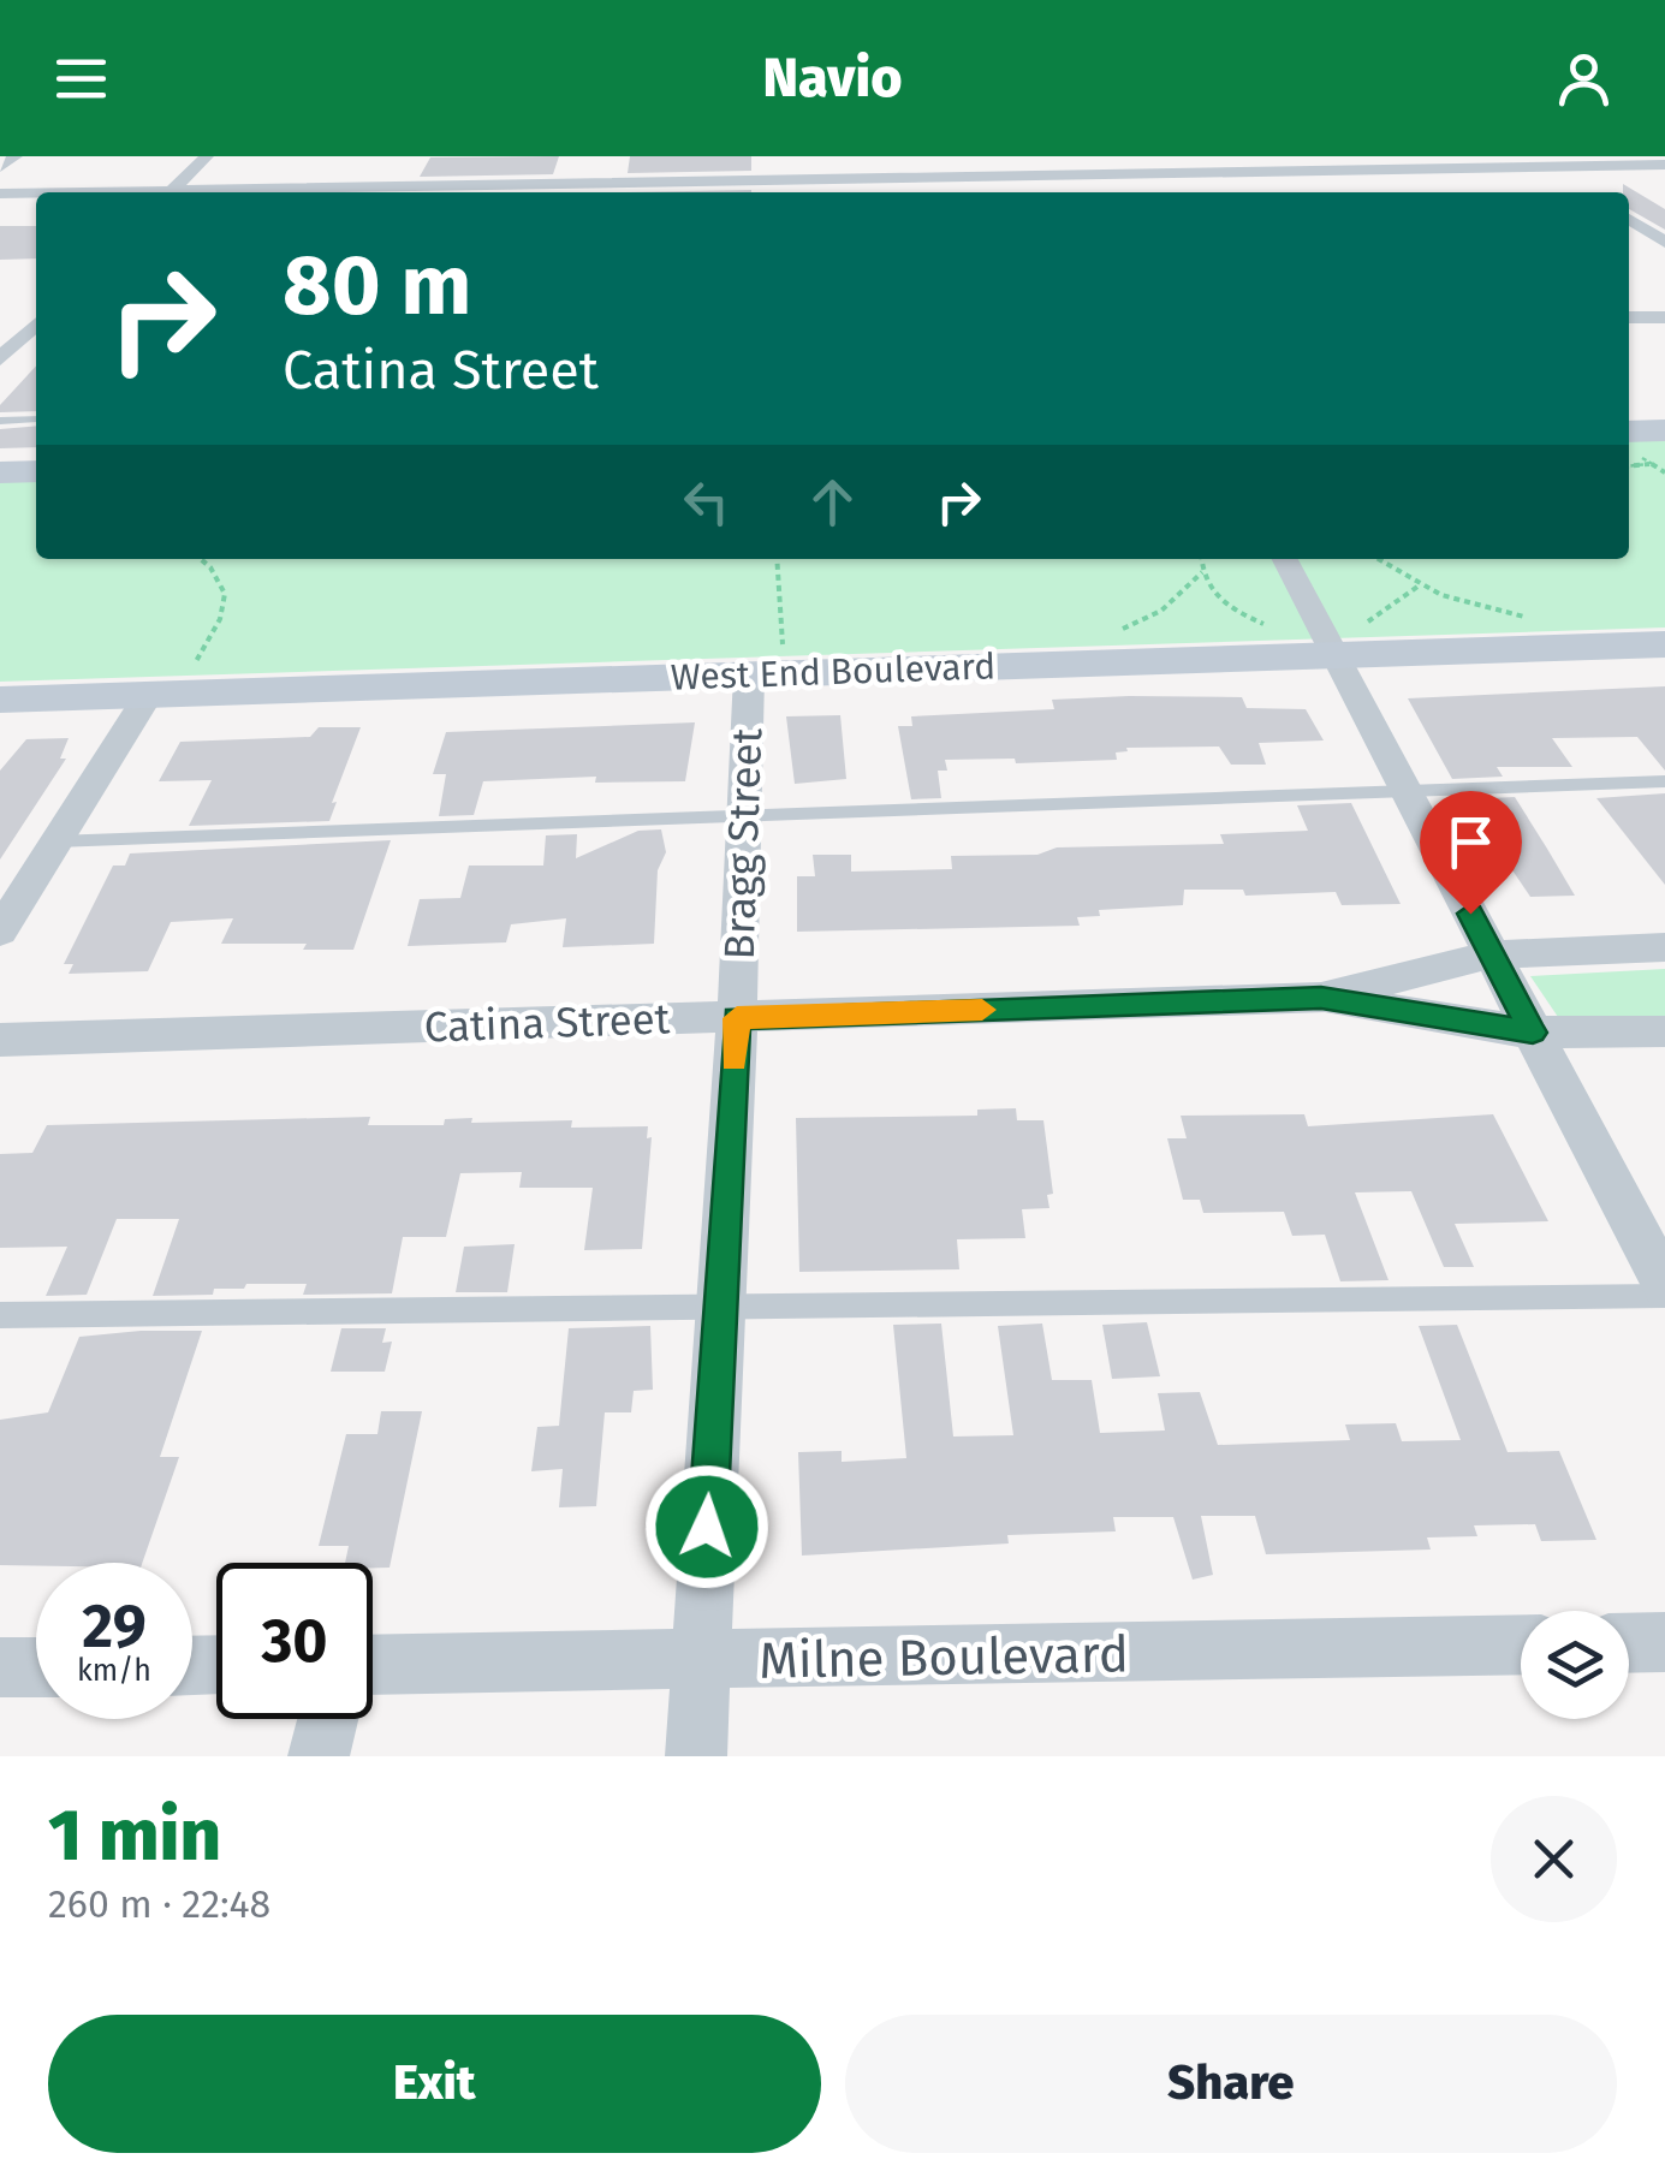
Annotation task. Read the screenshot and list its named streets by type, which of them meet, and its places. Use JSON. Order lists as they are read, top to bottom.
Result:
{
  "streets": {
    "main road": ["West End Boulevard"],
    "street": ["Bragg Street", "Catina Street", "Milne Boulevard"]
  },
  "crossings": [
    ["West End Boulevard", "Bragg Street"],
    ["Bragg Street", "Catina Street"],
    ["Bragg Street", "Milne Boulevard"]
  ],
  "page": {
    "header": "Navio",
    "turn": ["80 m", "Catina Street"],
    "speed": "29 km/h",
    "limit": "30",
    "heading": ["1 min", "260 m · 22:48"],
    "buttons": ["Exit", "Share"]
  }
}
